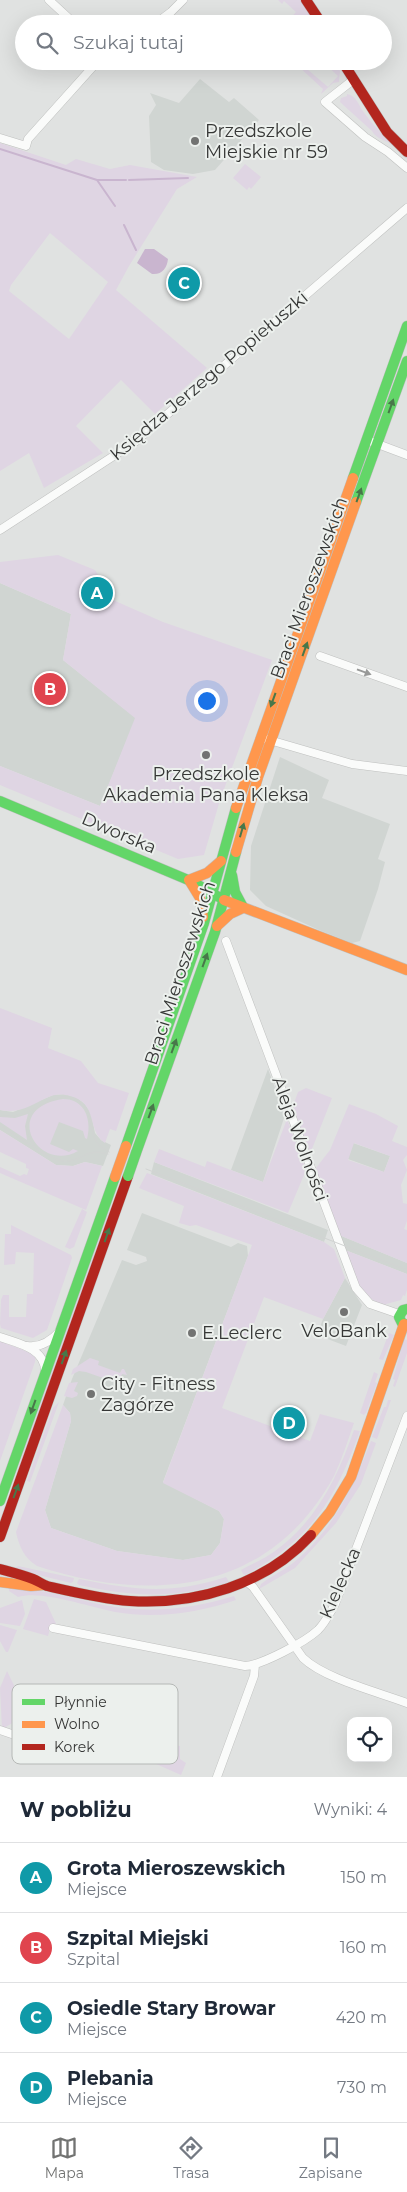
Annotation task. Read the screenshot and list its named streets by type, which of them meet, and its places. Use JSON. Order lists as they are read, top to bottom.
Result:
{
  "streets": {
    "main road": ["Braci Mieroszewskich", "Dworska"],
    "street": ["Księdza Jerzego Popiełuszki", "Aleja Wolności", "Kielecka"]
  },
  "crossings": [
    ["Braci Mieroszewskich", "Dworska"]
  ],
  "places": [
    "Przedszkole Miejskie nr 59",
    "Przedszkole Akademia Pana Kleksa",
    "VeloBank",
    "E.Leclerc",
    "City - Fitness Zagórze"
  ],
  "legend": ["Płynnie", "Wolno", "Korek"],
  "page": {
    "search": "Szukaj tutaj",
    "pins": [
      "C",
      "A",
      "B",
      "D"
    ],
    "heading": ["W pobliżu", "Wyniki: 4"],
    "list": [
      {
        "mark": "A",
        "name": "Grota Mieroszewskich",
        "note": "Miejsce",
        "value": "150 m"
      },
      {
        "mark": "B",
        "name": "Szpital Miejski",
        "note": "Szpital",
        "value": "160 m"
      },
      {
        "mark": "C",
        "name": "Osiedle Stary Browar",
        "note": "Miejsce",
        "value": "420 m"
      },
      {
        "mark": "D",
        "name": "Plebania",
        "note": "Miejsce",
        "value": "730 m"
      }
    ],
    "nav": ["Mapa", "Trasa", "Zapisane"]
  }
}
